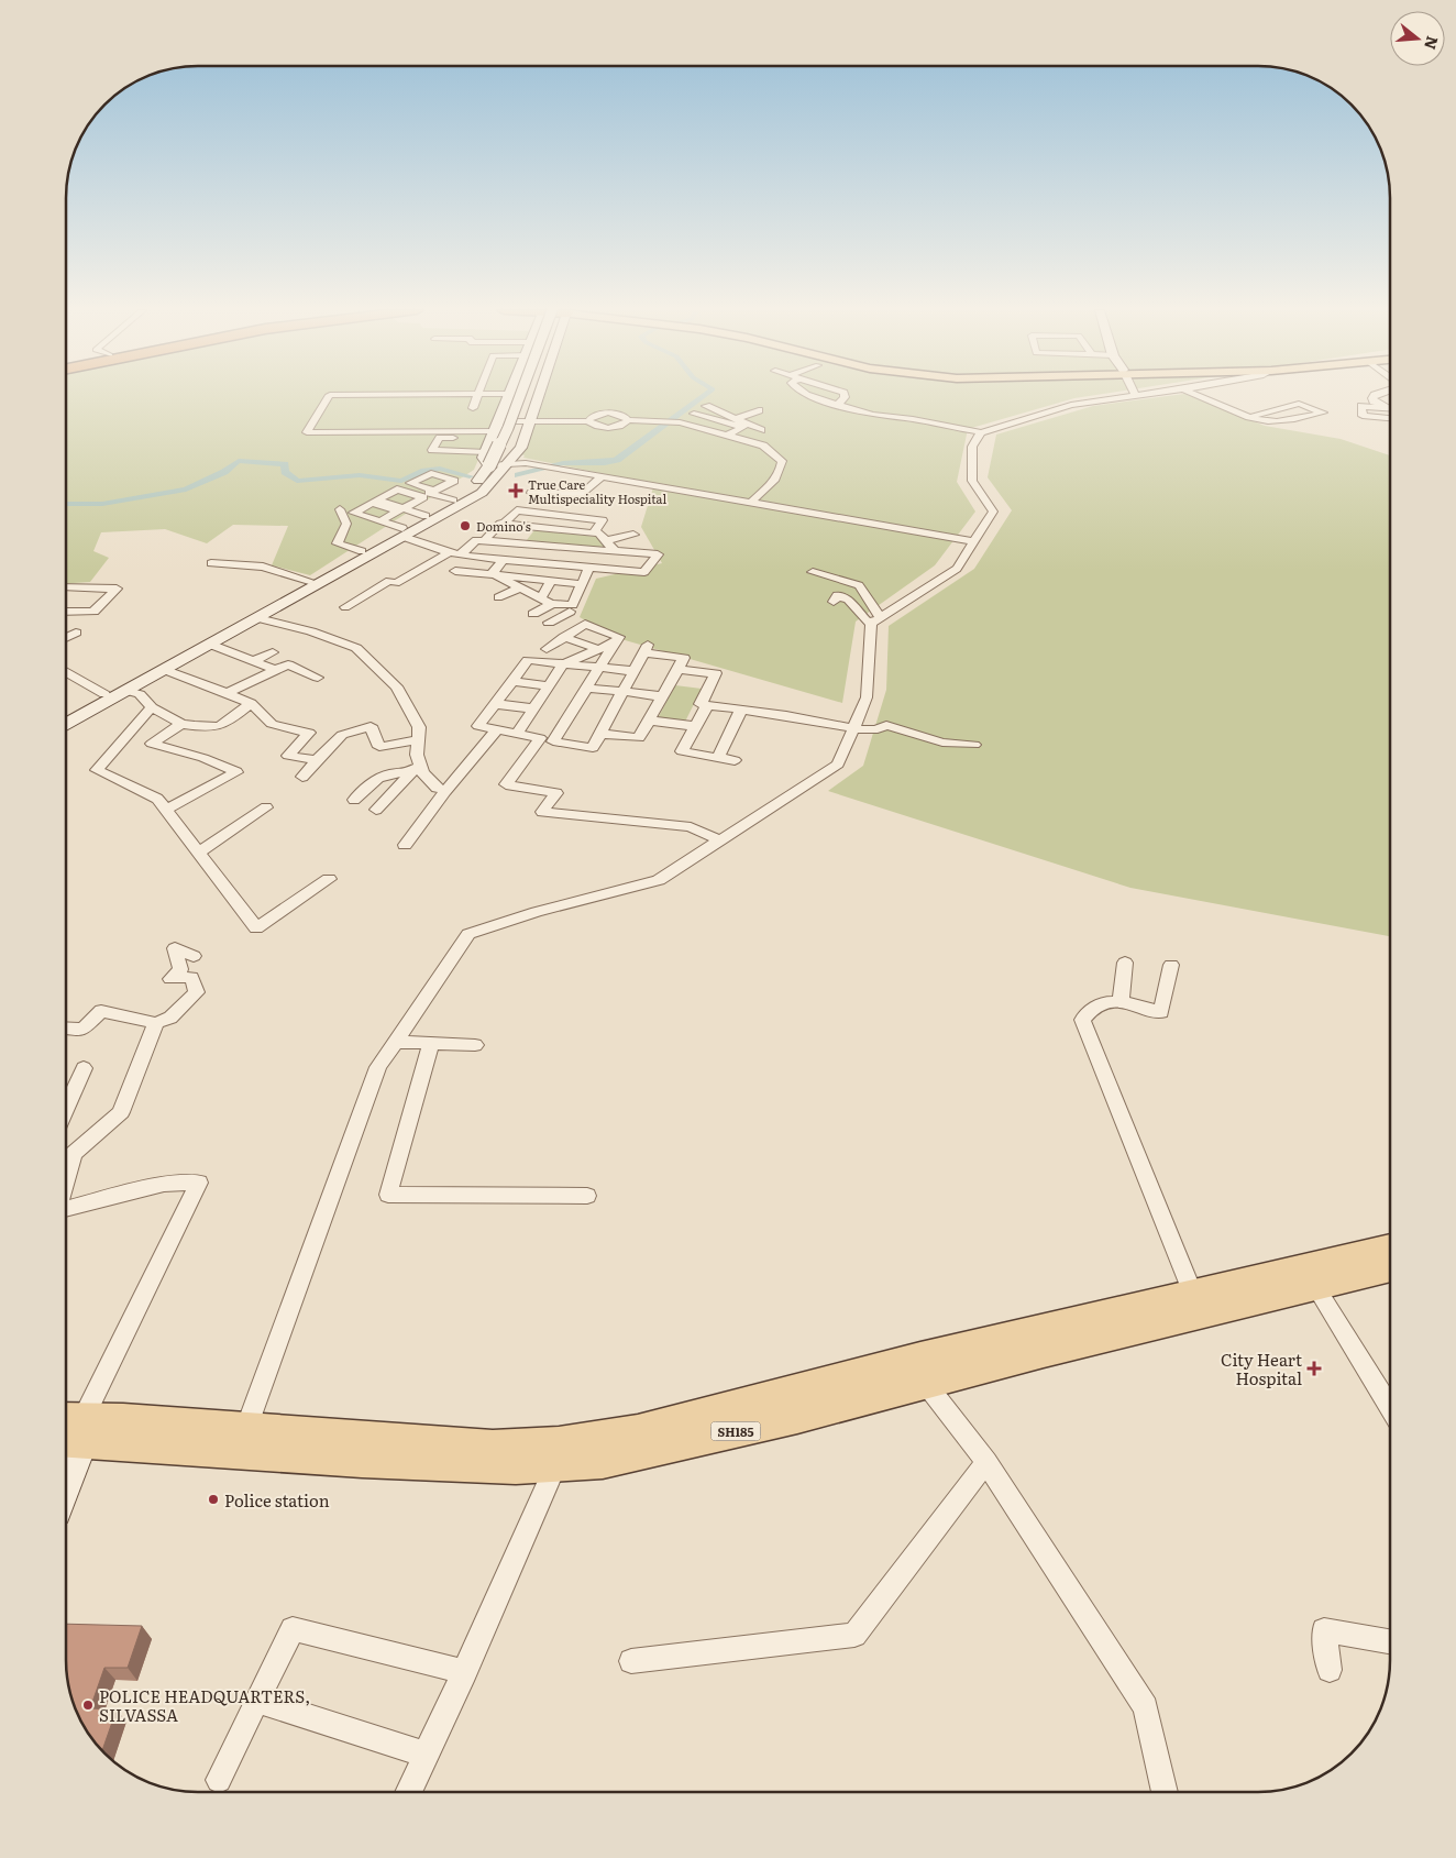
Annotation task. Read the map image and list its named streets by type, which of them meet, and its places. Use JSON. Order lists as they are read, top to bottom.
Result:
{
  "streets": {
    "main road": ["SH185"]
  },
  "places": {
    "health": ["True Care Multispeciality Hospital", "City Heart Hospital"],
    "other": ["Domino's", "Police station", "POLICE HEADQUARTERS, SILVASSA"]
  },
  "north": "right"
}
